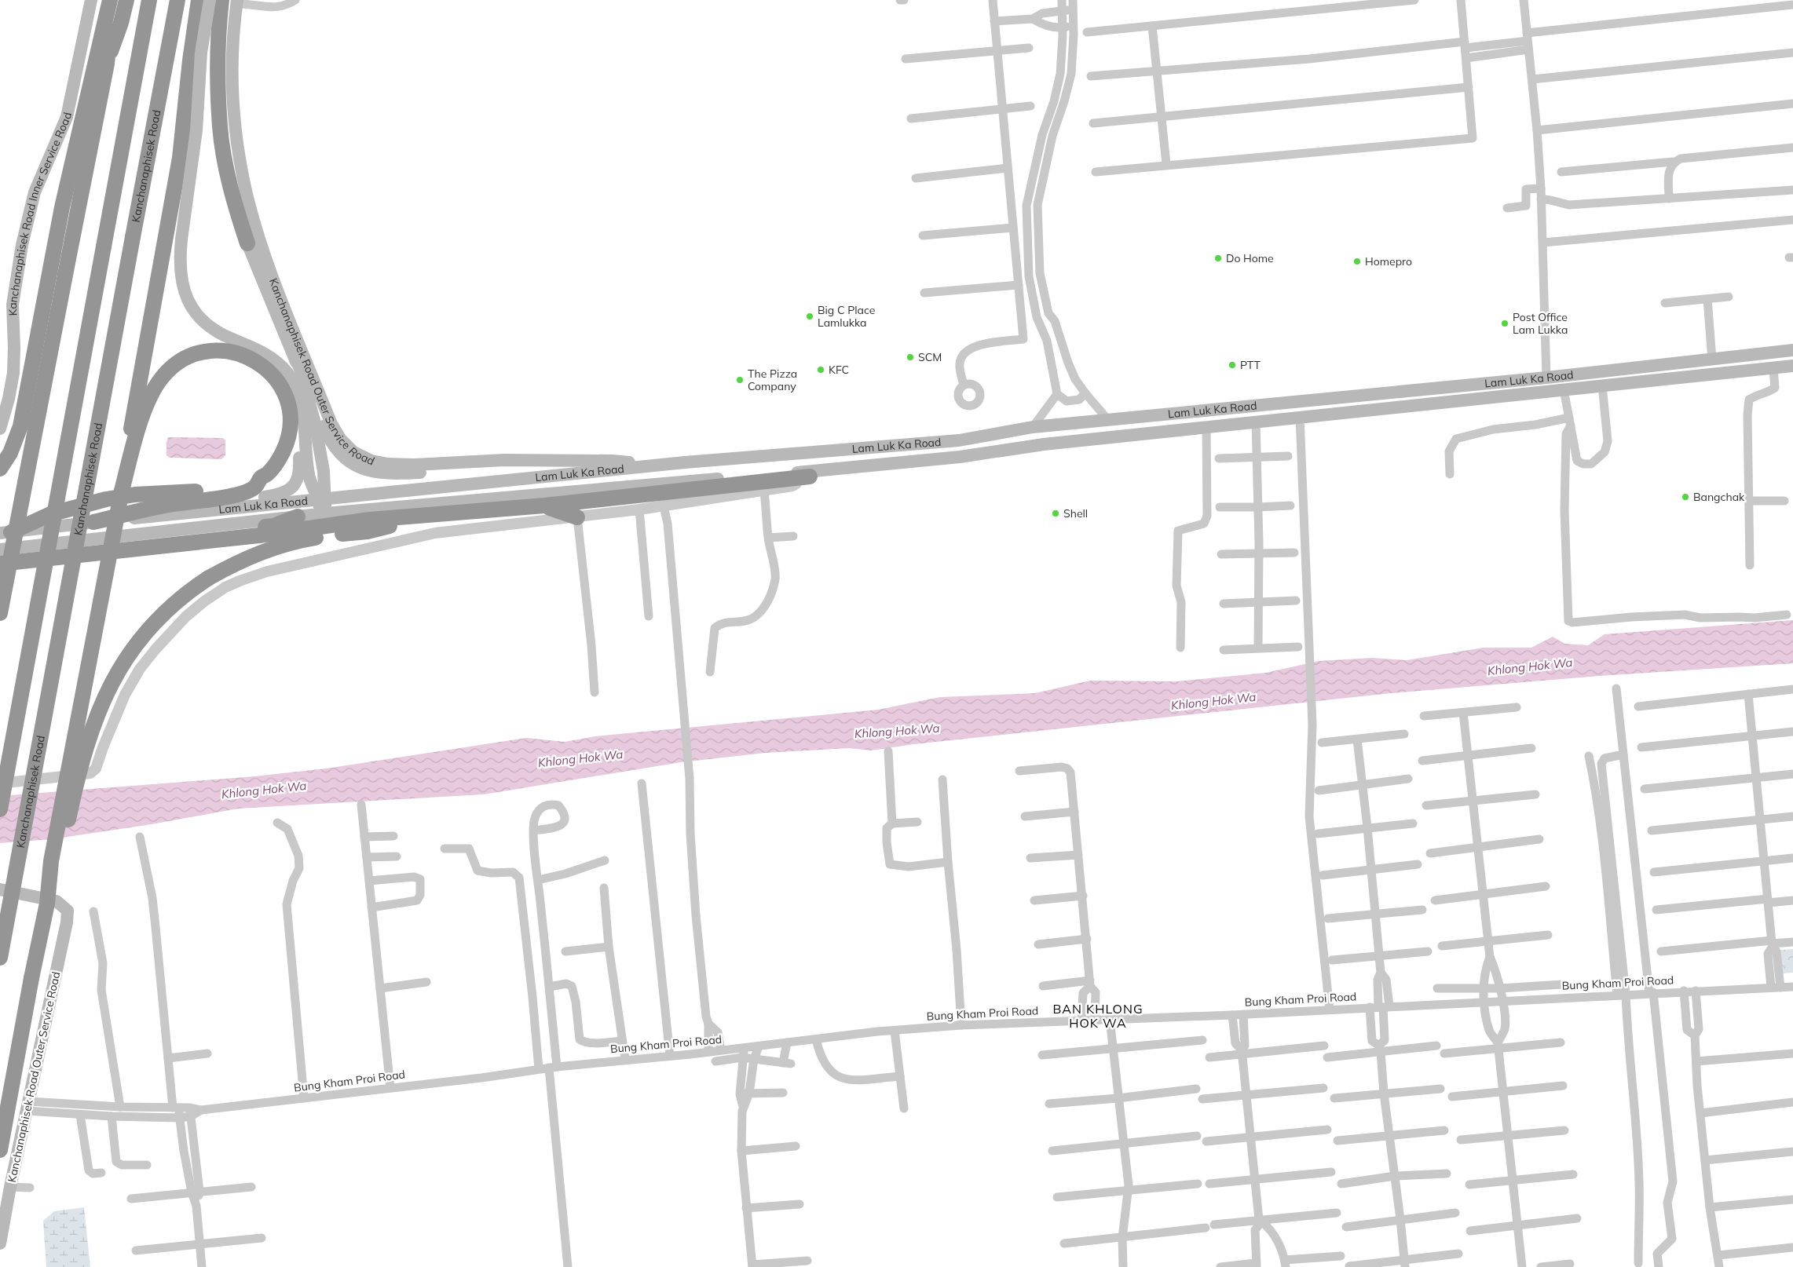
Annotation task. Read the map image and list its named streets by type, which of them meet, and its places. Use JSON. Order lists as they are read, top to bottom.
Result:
{
  "streets": {
    "highway": ["Kanchanaphisek Road"],
    "main road": ["Kanchanaphisek Road Inner Service Road", "Kanchanaphisek Road Outer Service Road", "Lam Luk Ka Road"],
    "street": ["Bung Kham Proi Road"]
  },
  "crossings": [
    ["Kanchanaphisek Road Outer Service Road", "Lam Luk Ka Road"],
    ["Kanchanaphisek Road Outer Service Road", "Bung Kham Proi Road"]
  ],
  "districts": ["BAN KHLONG HOK WA"],
  "water": ["Khlong Hok Wa"],
  "places": [
    "Do Home",
    "Homepro",
    "Big C Place Lamlukka",
    "Post Office Lam Lukka",
    "SCM",
    "PTT",
    "KFC",
    "The Pizza Company",
    "Bangchak",
    "Shell"
  ]
}
